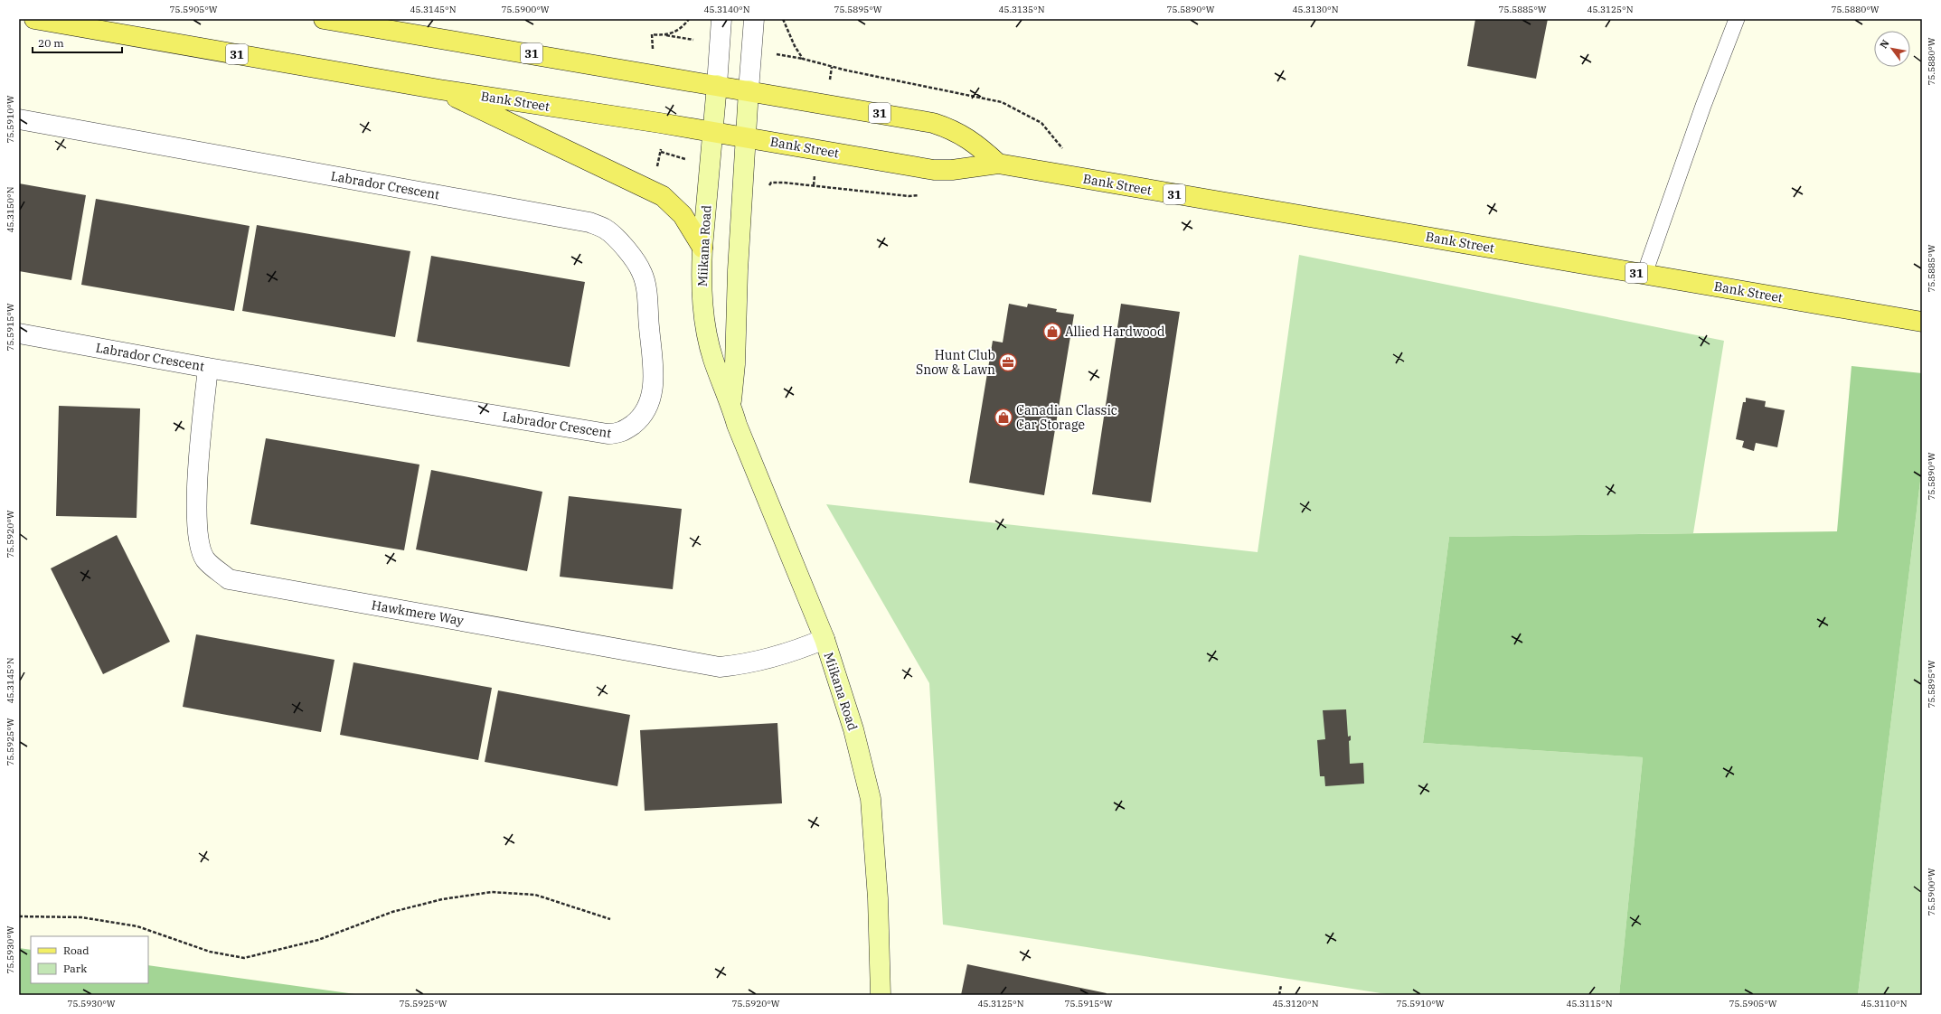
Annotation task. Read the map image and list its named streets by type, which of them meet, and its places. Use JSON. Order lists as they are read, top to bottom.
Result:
{
  "streets": {
    "main road": ["31", "Bank Street"],
    "street": ["Labrador Crescent", "Miikana Road", "Hawkmere Way"]
  },
  "crossings": [
    ["31", "Bank Street"],
    ["31", "Miikana Road"],
    ["Bank Street", "Miikana Road"],
    ["Labrador Crescent", "Hawkmere Way"],
    ["Miikana Road", "Hawkmere Way"]
  ],
  "places": {
    "shop": ["Allied Hardwood", "Canadian Classic Car Storage"],
    "office": ["Hunt Club Snow & Lawn"]
  },
  "legend": ["Road", "Park"],
  "scale_bar": "20 m",
  "north": "top left",
  "coordinates": [
    "75.5905°W",
    "45.3145°N",
    "75.5900°W",
    "45.3140°N",
    "75.5895°W",
    "45.3135°N",
    "75.5890°W",
    "45.3130°N",
    "75.5885°W",
    "45.3125°N",
    "75.5880°W",
    "75.5910°W",
    "45.3150°N",
    "75.5915°W",
    "75.5920°W",
    "75.5925°W",
    "75.5930°W",
    "45.3120°N",
    "45.3115°N",
    "45.3110°N"
  ]
}
